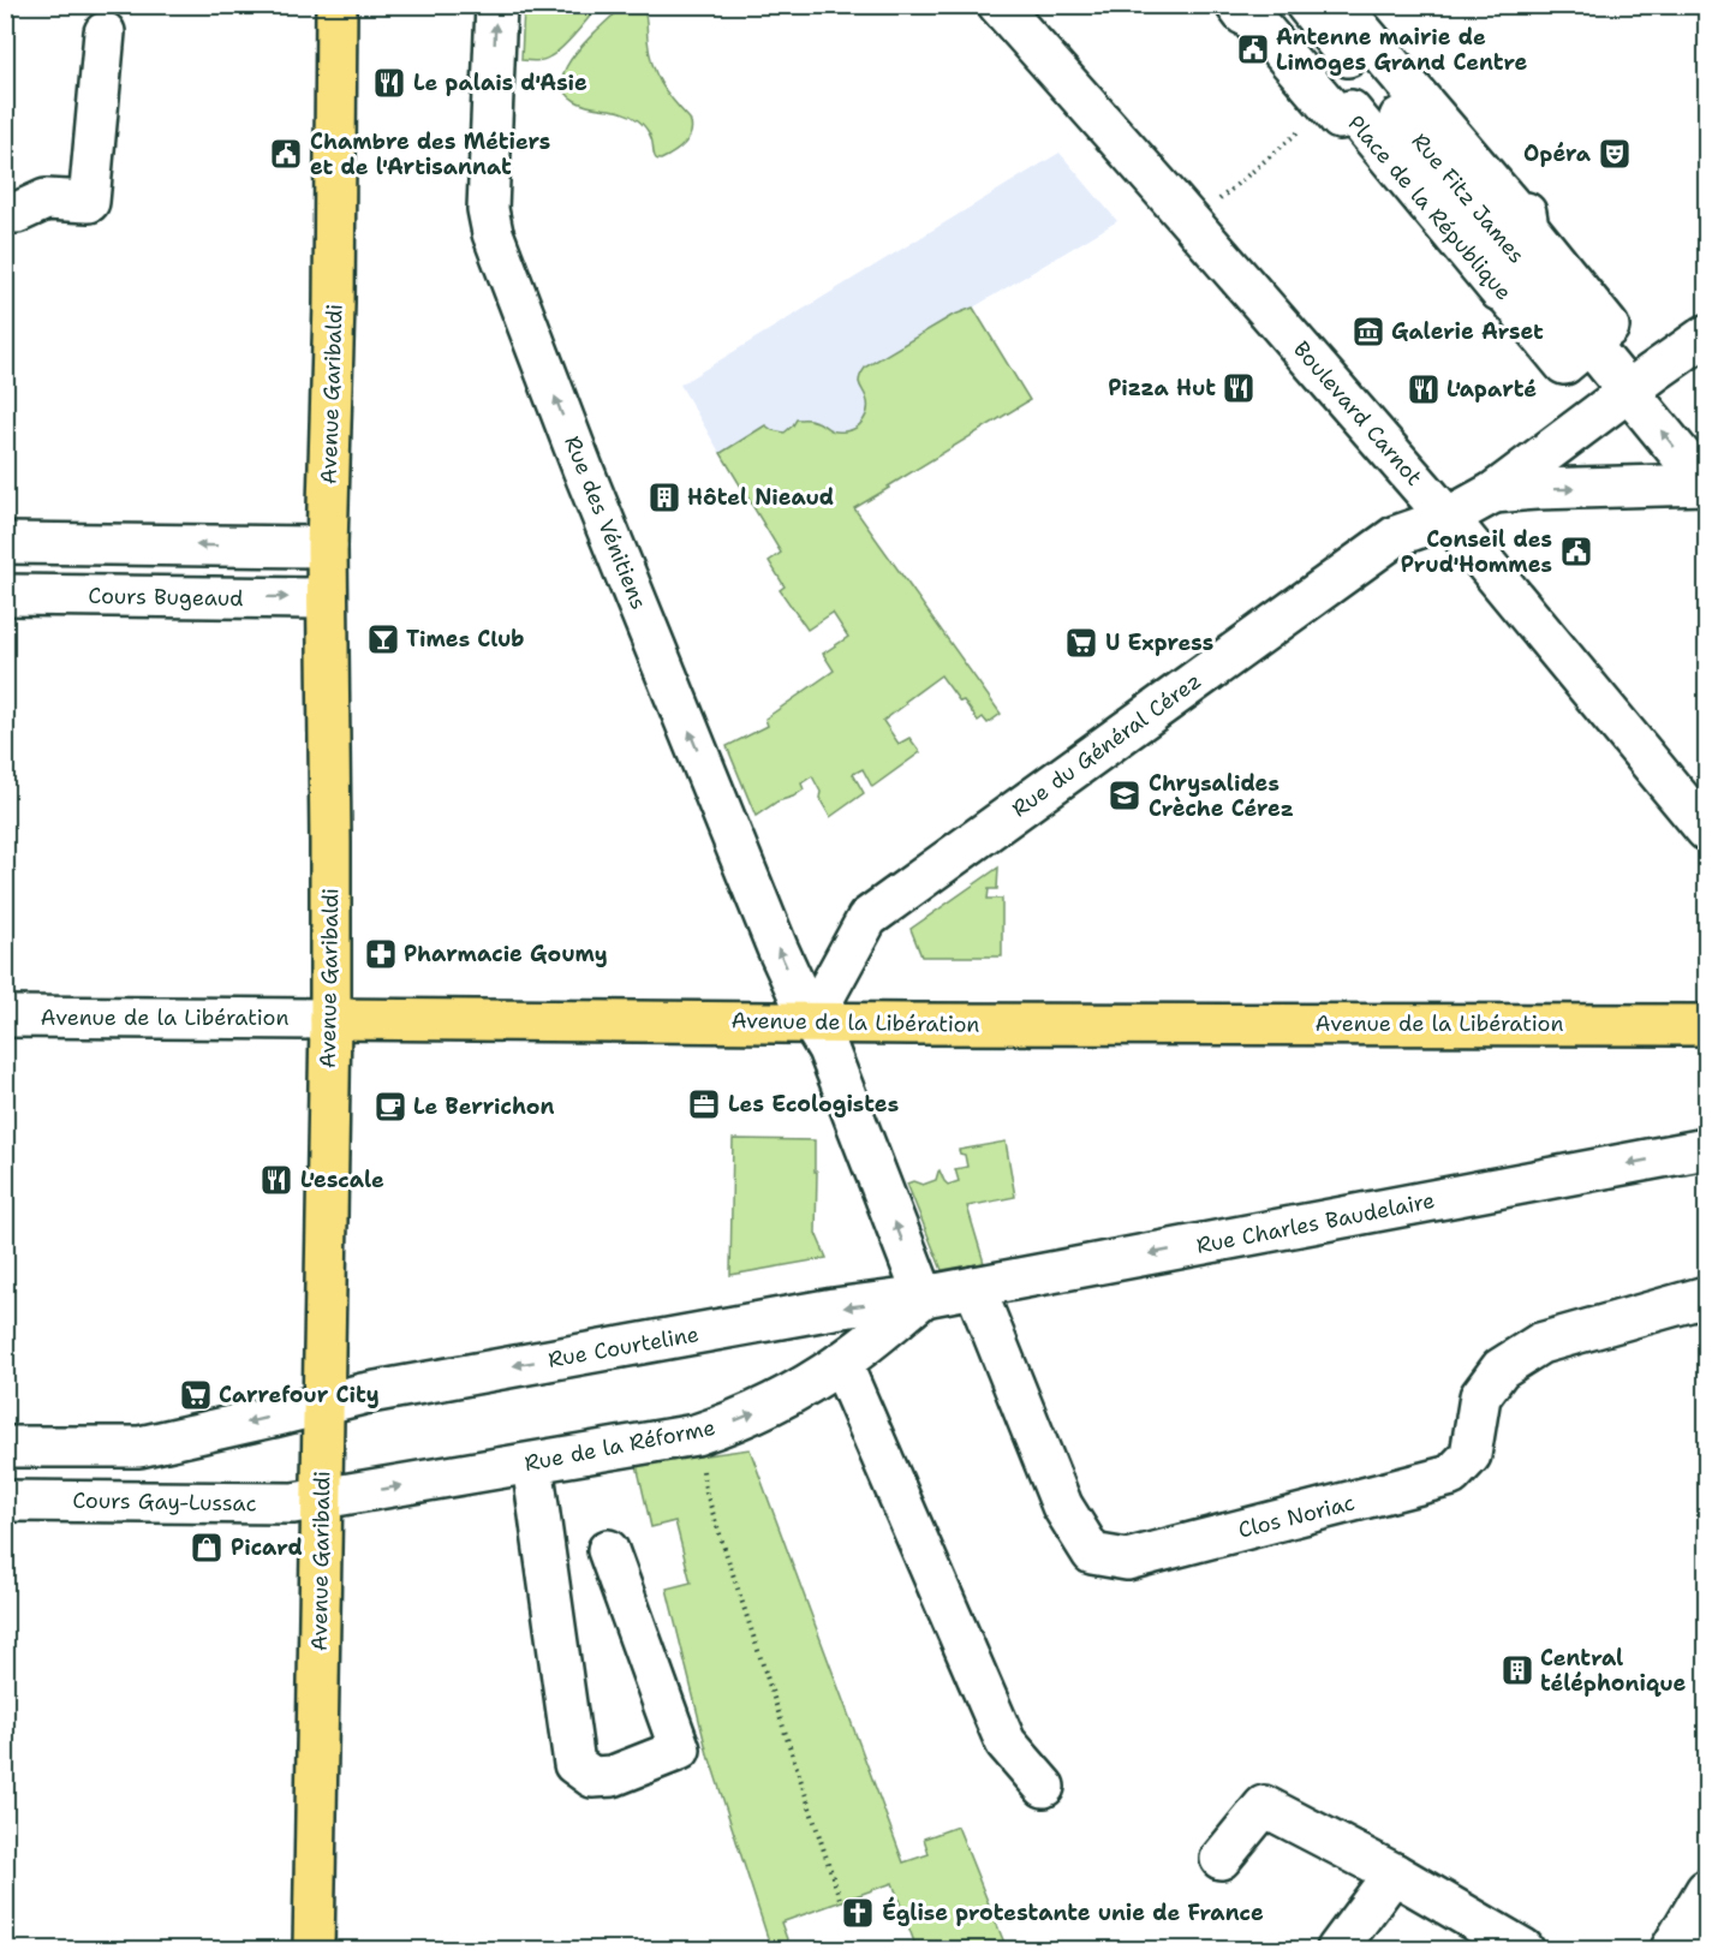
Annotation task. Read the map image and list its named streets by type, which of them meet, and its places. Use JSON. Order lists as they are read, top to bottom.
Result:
{
  "streets": {
    "main road": ["Avenue Garibaldi", "Avenue de la Libération"],
    "street": [
      "Rue Fitz James",
      "Place de la République",
      "Boulevard Carnot",
      "Rue des Vénitiens",
      "Cours Bugeaud",
      "Rue du Général Cérez",
      "Rue Charles Baudelaire",
      "Rue Courteline",
      "Rue de la Réforme",
      "Cours Gay-Lussac",
      "Clos Noriac"
    ]
  },
  "crossings": [
    ["Rue Fitz James", "Place de la République"],
    ["Avenue Garibaldi", "Cours Bugeaud"],
    ["Avenue Garibaldi", "Avenue de la Libération"],
    ["Avenue Garibaldi", "Rue Courteline"],
    ["Avenue Garibaldi", "Rue de la Réforme"],
    ["Avenue Garibaldi", "Cours Gay-Lussac"],
    ["Boulevard Carnot", "Rue du Général Cérez"],
    ["Rue des Vénitiens", "Rue du Général Cérez"],
    ["Rue des Vénitiens", "Avenue de la Libération"],
    ["Rue des Vénitiens", "Rue Charles Baudelaire"],
    ["Rue des Vénitiens", "Rue Courteline"],
    ["Rue des Vénitiens", "Rue de la Réforme"],
    ["Rue du Général Cérez", "Avenue de la Libération"],
    ["Rue Charles Baudelaire", "Rue Courteline"],
    ["Rue Charles Baudelaire", "Rue de la Réforme"],
    ["Rue Charles Baudelaire", "Clos Noriac"],
    ["Rue Courteline", "Rue de la Réforme"],
    ["Rue de la Réforme", "Cours Gay-Lussac"]
  ],
  "one_way": [
    "Rue des Vénitiens",
    "Rue Charles Baudelaire",
    "Rue Courteline",
    "Rue de la Réforme"
  ],
  "places": {
    "public building": ["Antenne mairie de Limoges Grand Centre", "Chambre des Métiers et de l'Artisannat", "Conseil des Prud'Hommes"],
    "restaurant": [
      "Le palais d'Asie",
      "Pizza Hut",
      "L'aparté",
      "L'escale"
    ],
    "theatre": ["Opéra"],
    "museum": ["Galerie Arset"],
    "building": ["Hôtel Nieaud", "Central téléphonique"],
    "bar": ["Times Club"],
    "supermarket": ["U Express", "Carrefour City"],
    "school or university": ["Chrysalides Crèche Cérez"],
    "pharmacy": ["Pharmacie Goumy"],
    "office": ["Les Ecologistes"],
    "cafe": ["Le Berrichon"],
    "shop": ["Picard"],
    "church": ["Église protestante unie de France"]
  }
}
